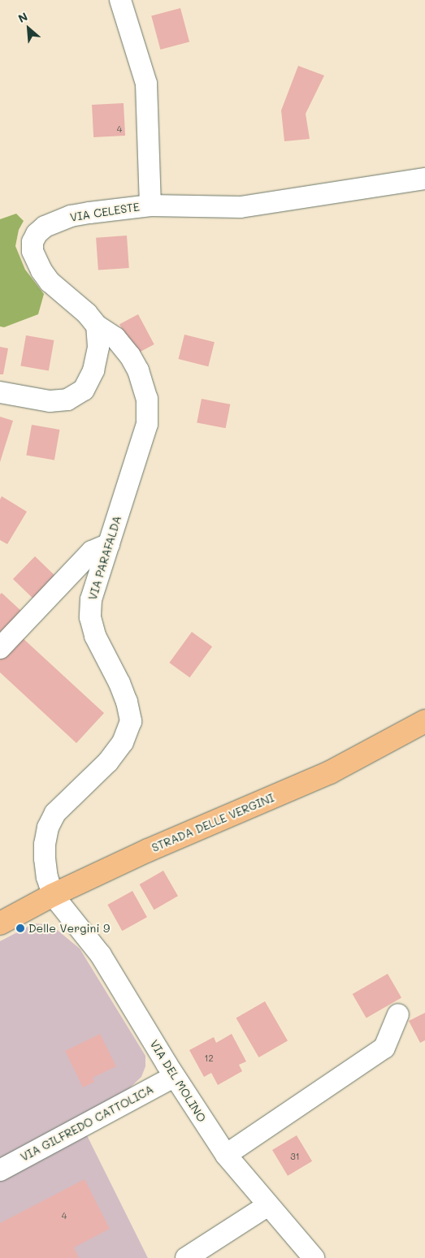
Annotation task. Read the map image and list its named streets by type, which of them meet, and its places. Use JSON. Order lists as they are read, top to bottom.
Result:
{
  "streets": {
    "main road": ["STRADA DELLE VERGINI"],
    "street": [
      "VIA CELESTE",
      "VIA PARAFALDA",
      "VIA DEL MOLINO",
      "VIA GILFREDO CATTOLICA"
    ]
  },
  "crossings": [
    ["VIA CELESTE", "VIA PARAFALDA"],
    ["VIA PARAFALDA", "STRADA DELLE VERGINI"],
    ["VIA PARAFALDA", "VIA DEL MOLINO"],
    ["STRADA DELLE VERGINI", "VIA DEL MOLINO"],
    ["VIA DEL MOLINO", "VIA GILFREDO CATTOLICA"]
  ],
  "places": ["Delle Vergini 9"],
  "house_numbers": [
    "4",
    "12",
    "31",
    "4"
  ],
  "north": "top left"
}
